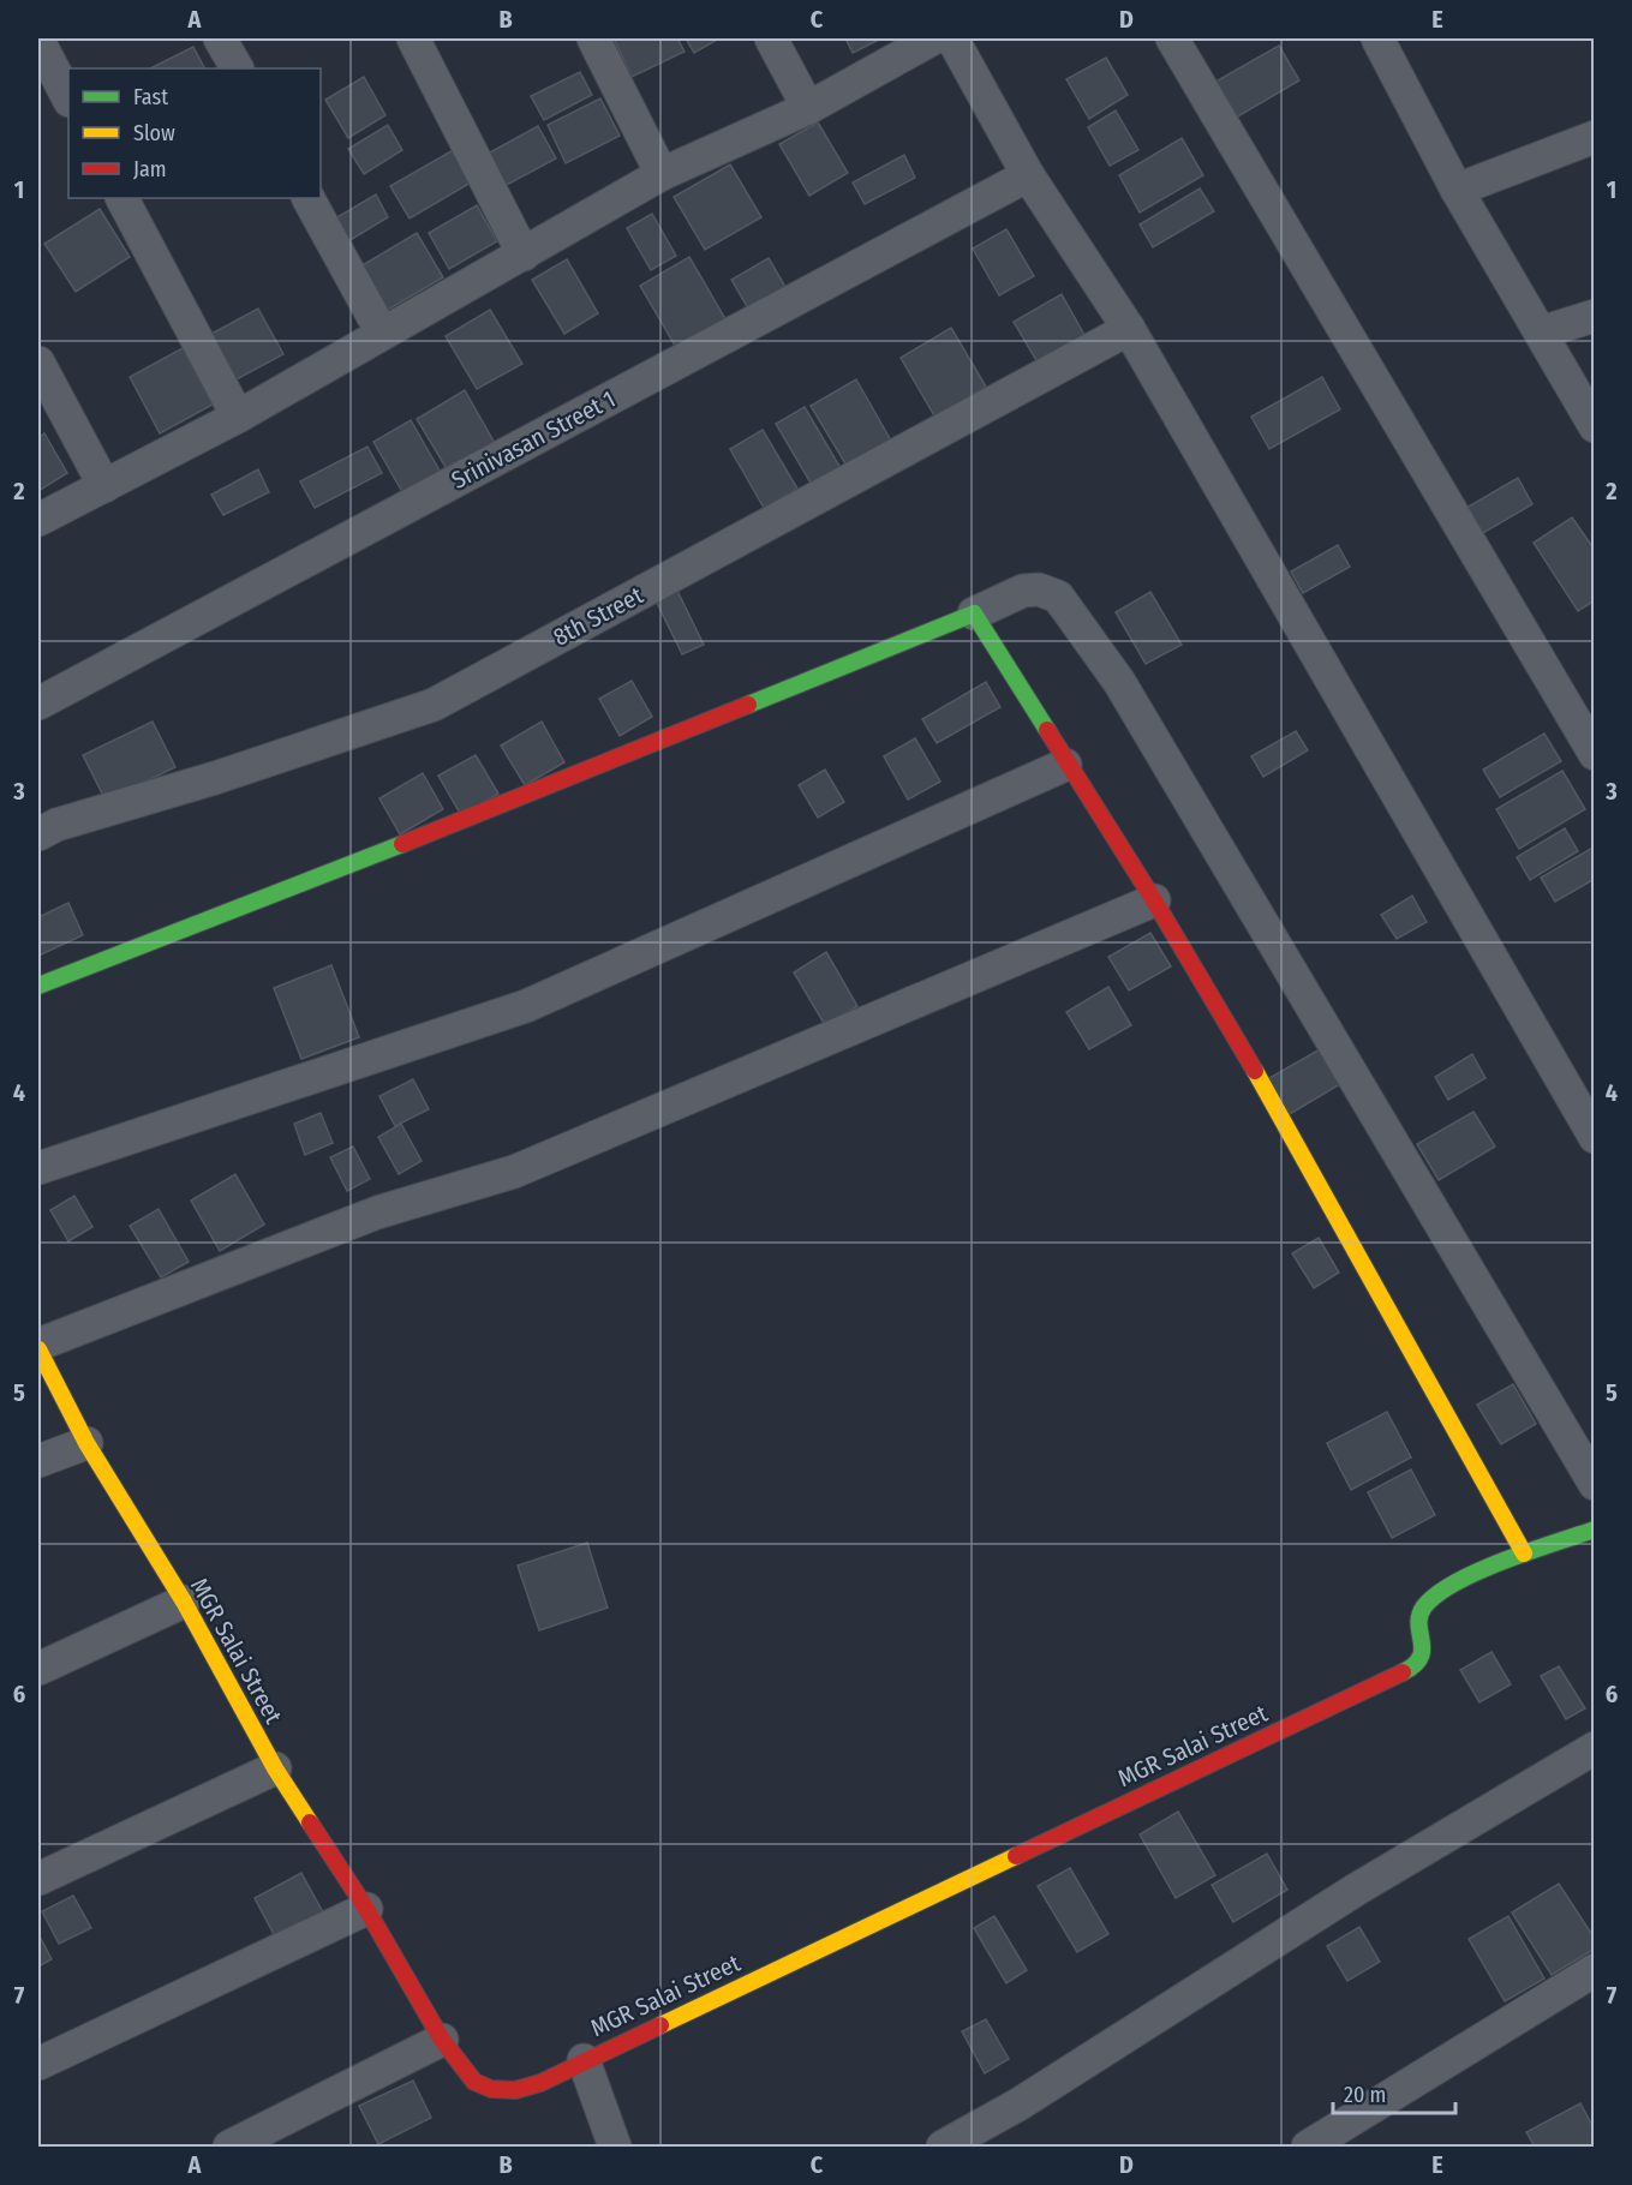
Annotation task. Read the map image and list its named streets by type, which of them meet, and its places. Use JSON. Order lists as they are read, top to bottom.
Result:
{
  "streets": {
    "street": ["Srinivasan Street 1", "8th Street", "MGR Salai Street"]
  },
  "legend": ["Fast", "Slow", "Jam"],
  "scale_bar": "20 m",
  "grid": {
    "columns": [
      "A",
      "B",
      "C",
      "D",
      "E"
    ],
    "rows": [
      "1",
      "2",
      "3",
      "4",
      "5",
      "6",
      "7"
    ]
  }
}
